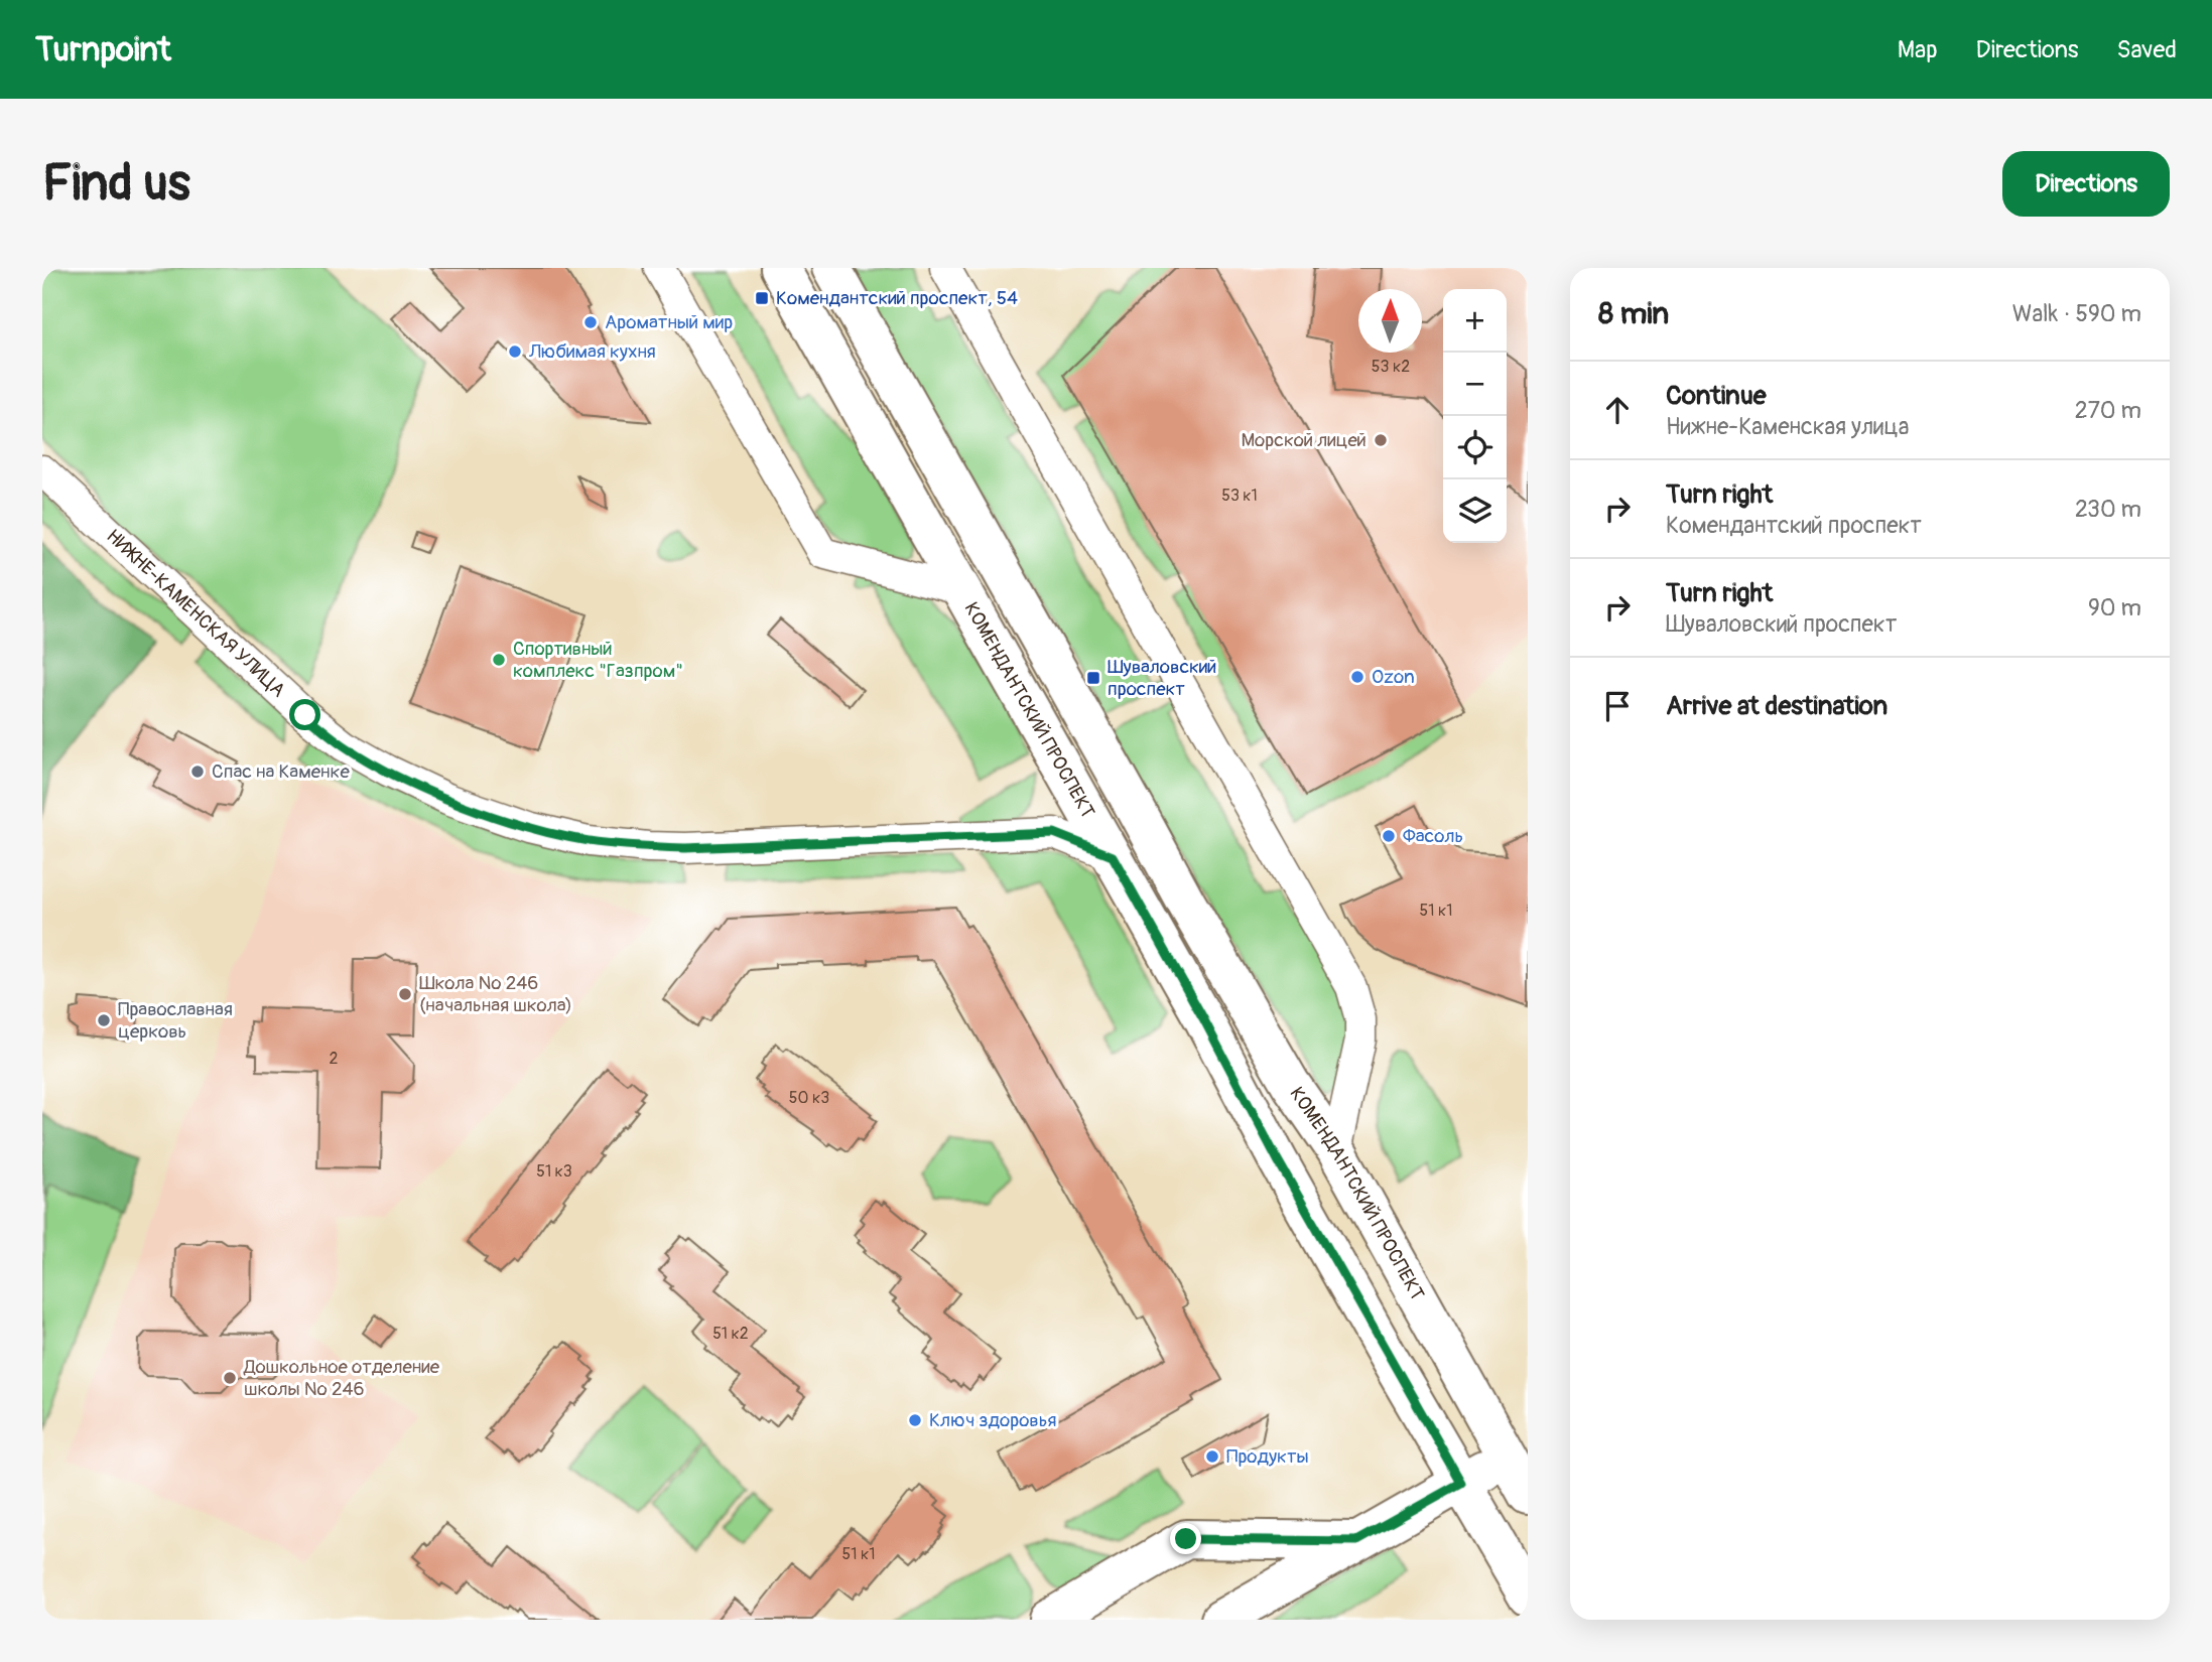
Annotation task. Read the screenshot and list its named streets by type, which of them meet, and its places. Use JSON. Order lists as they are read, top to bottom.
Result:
{
  "streets": {
    "main road": ["КОМЕНДАНТСКИЙ ПРОСПЕКТ"],
    "street": ["НИЖНЕ-КАМЕНСКАЯ УЛИЦА"]
  },
  "crossings": [
    ["НИЖНЕ-КАМЕНСКАЯ УЛИЦА", "КОМЕНДАНТСКИЙ ПРОСПЕКТ"]
  ],
  "places": {
    "transit": ["Комендантский проспект, 54", "Шуваловский проспект"],
    "other": [
      "Ароматный мир",
      "Любимая кухня",
      "Морской лицей",
      "Спортивный комплекс \"Газпром\"",
      "Ozon",
      "Спас на Каменке",
      "Фасоль",
      "Школа № 246 (начальная школа)",
      "Православная церковь",
      "Дошкольное отделение школы № 246",
      "Ключ здоровья",
      "Продукты"
    ]
  },
  "house_numbers": [
    "53 к2",
    "53 к1",
    "51 к1",
    "2",
    "50 к3",
    "51 к3",
    "51 к2",
    "51 к1"
  ],
  "north": "top",
  "page": {
    "header": "Turnpoint",
    "nav": ["Map", "Directions", "Saved"],
    "buttons": "Directions",
    "title": "Find us",
    "heading": ["8 min", "Walk · 590 m"],
    "map_buttons": ["+", "−"],
    "list": [
      ["Continue", "Нижне-Каменская улица", "270 m"],
      ["Turn right", "Комендантский проспект", "230 m"],
      ["Turn right", "Шуваловский проспект", "90 m"],
      "Arrive at destination"
    ]
  }
}
